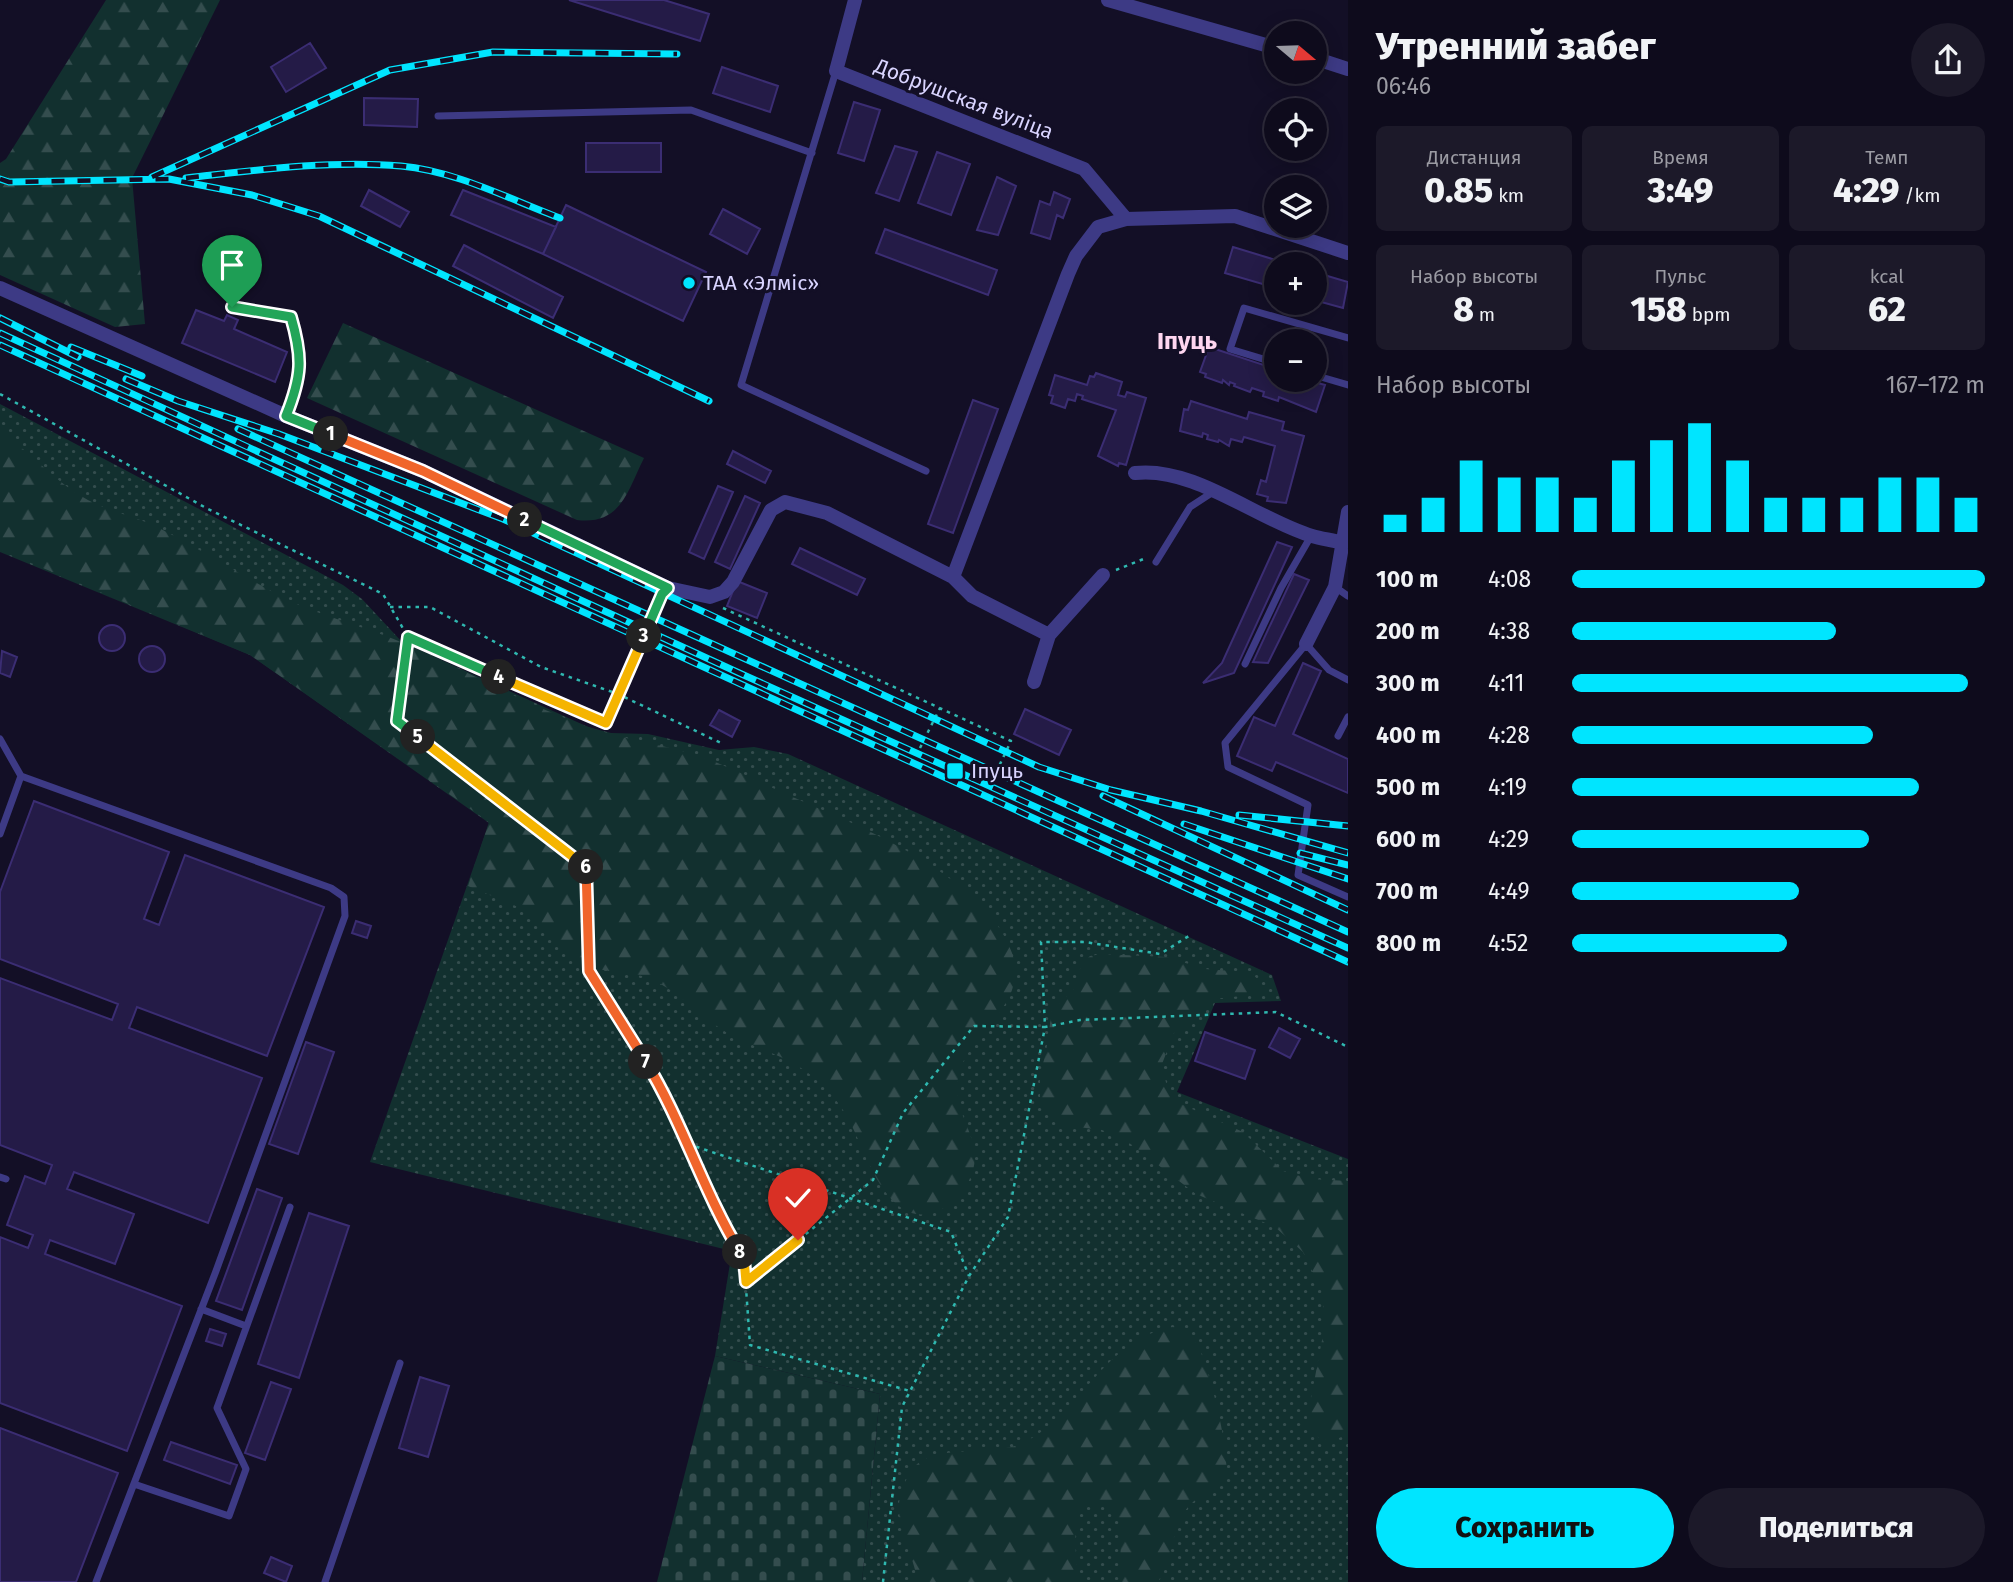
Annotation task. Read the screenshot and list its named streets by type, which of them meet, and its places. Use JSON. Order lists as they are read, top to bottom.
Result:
{
  "streets": {
    "street": ["Добрушская вуліца"]
  },
  "districts": ["Іпуць"],
  "places": {
    "other": ["ТАА «Элміс»"],
    "transit": ["Іпуць"]
  },
  "north": "right",
  "page": {
    "heading": ["Утренний забег", "06:46"],
    "map_buttons": ["+", "−"],
    "stats": [
      ["Дистанция", "0.85 km"],
      ["Время", "3:49"],
      ["Темп", "4:29 /km"],
      ["Набор высоты", "8 m"],
      ["Пульс", "158 bpm"],
      ["kcal", "62"]
    ],
    "chart": ["Набор высоты", "167–172 m"],
    "pins": [
      "1",
      "2",
      "3",
      "4",
      "5",
      "6",
      "7",
      "8"
    ],
    "list": [
      {
        "name": "100 m",
        "note": "4:08"
      },
      {
        "name": "200 m",
        "note": "4:38"
      },
      {
        "name": "300 m",
        "note": "4:11"
      },
      {
        "name": "400 m",
        "note": "4:28"
      },
      {
        "name": "500 m",
        "note": "4:19"
      },
      {
        "name": "600 m",
        "note": "4:29"
      },
      {
        "name": "700 m",
        "note": "4:49"
      },
      {
        "name": "800 m",
        "note": "4:52"
      }
    ],
    "buttons": ["Сохранить", "Поделиться"]
  }
}
